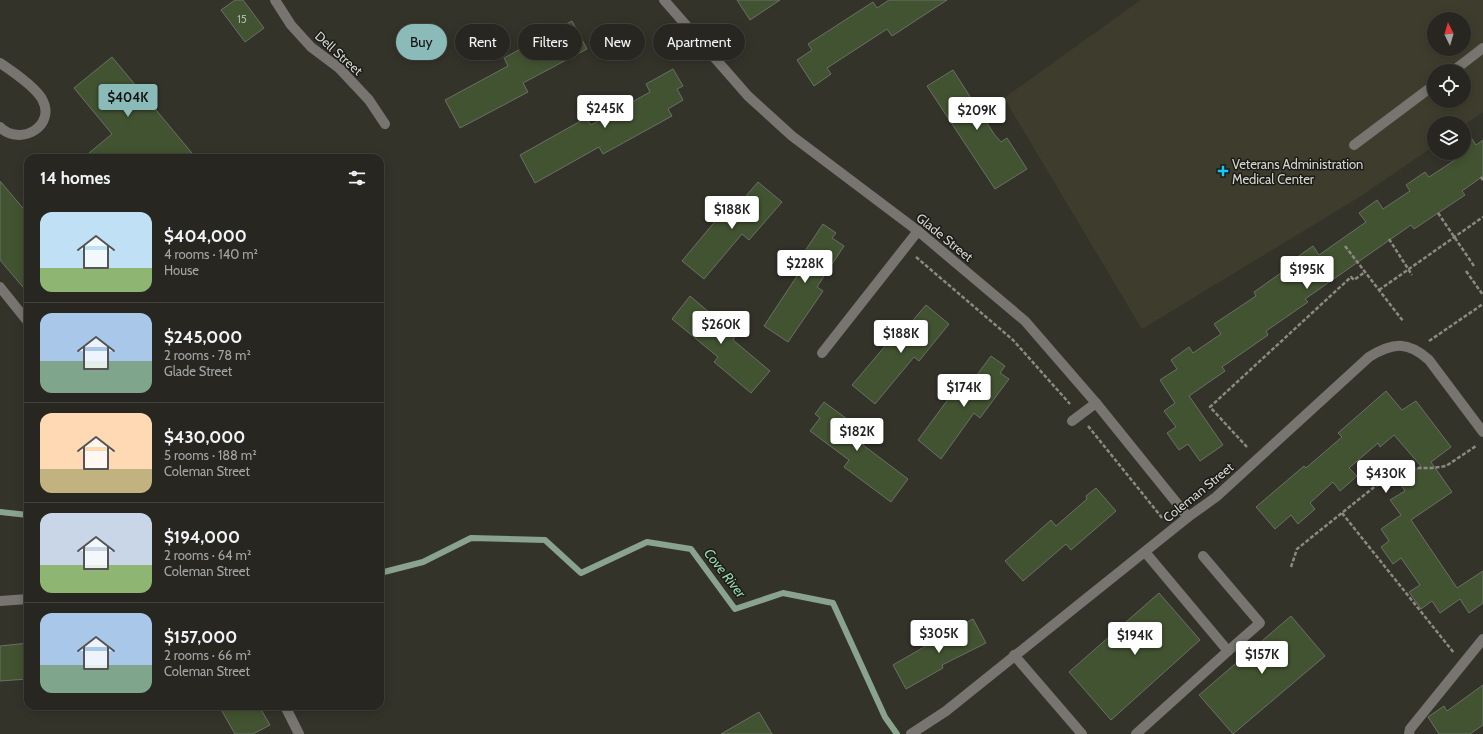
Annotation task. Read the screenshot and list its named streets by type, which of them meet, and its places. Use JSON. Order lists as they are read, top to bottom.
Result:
{
  "streets": {
    "street": ["Dell Street", "Glade Street", "Coleman Street"]
  },
  "crossings": [
    ["Glade Street", "Coleman Street"]
  ],
  "water": ["Cove River"],
  "places": {
    "health": ["Veterans Administration Medical Center"]
  },
  "house_numbers": ["15"],
  "north": "top",
  "page": {
    "chip": [
      "Buy",
      "Rent",
      "Filters",
      "New",
      "Apartment"
    ],
    "price": [
      "$404K",
      "$245K",
      "$209K",
      "$188K",
      "$228K",
      "$195K",
      "$260K",
      "$188K",
      "$174K",
      "$182K",
      "$430K",
      "$305K",
      "$194K",
      "$157K"
    ],
    "heading": "14 homes",
    "list": [
      {
        "name": "$404,000",
        "note": "4 rooms · 140 m² · House"
      },
      {
        "name": "$245,000",
        "note": "2 rooms · 78 m² · Glade Street"
      },
      {
        "name": "$430,000",
        "note": "5 rooms · 188 m² · Coleman Street"
      },
      {
        "name": "$194,000",
        "note": "2 rooms · 64 m² · Coleman Street"
      },
      {
        "name": "$157,000",
        "note": "2 rooms · 66 m² · Coleman Street"
      }
    ]
  }
}
